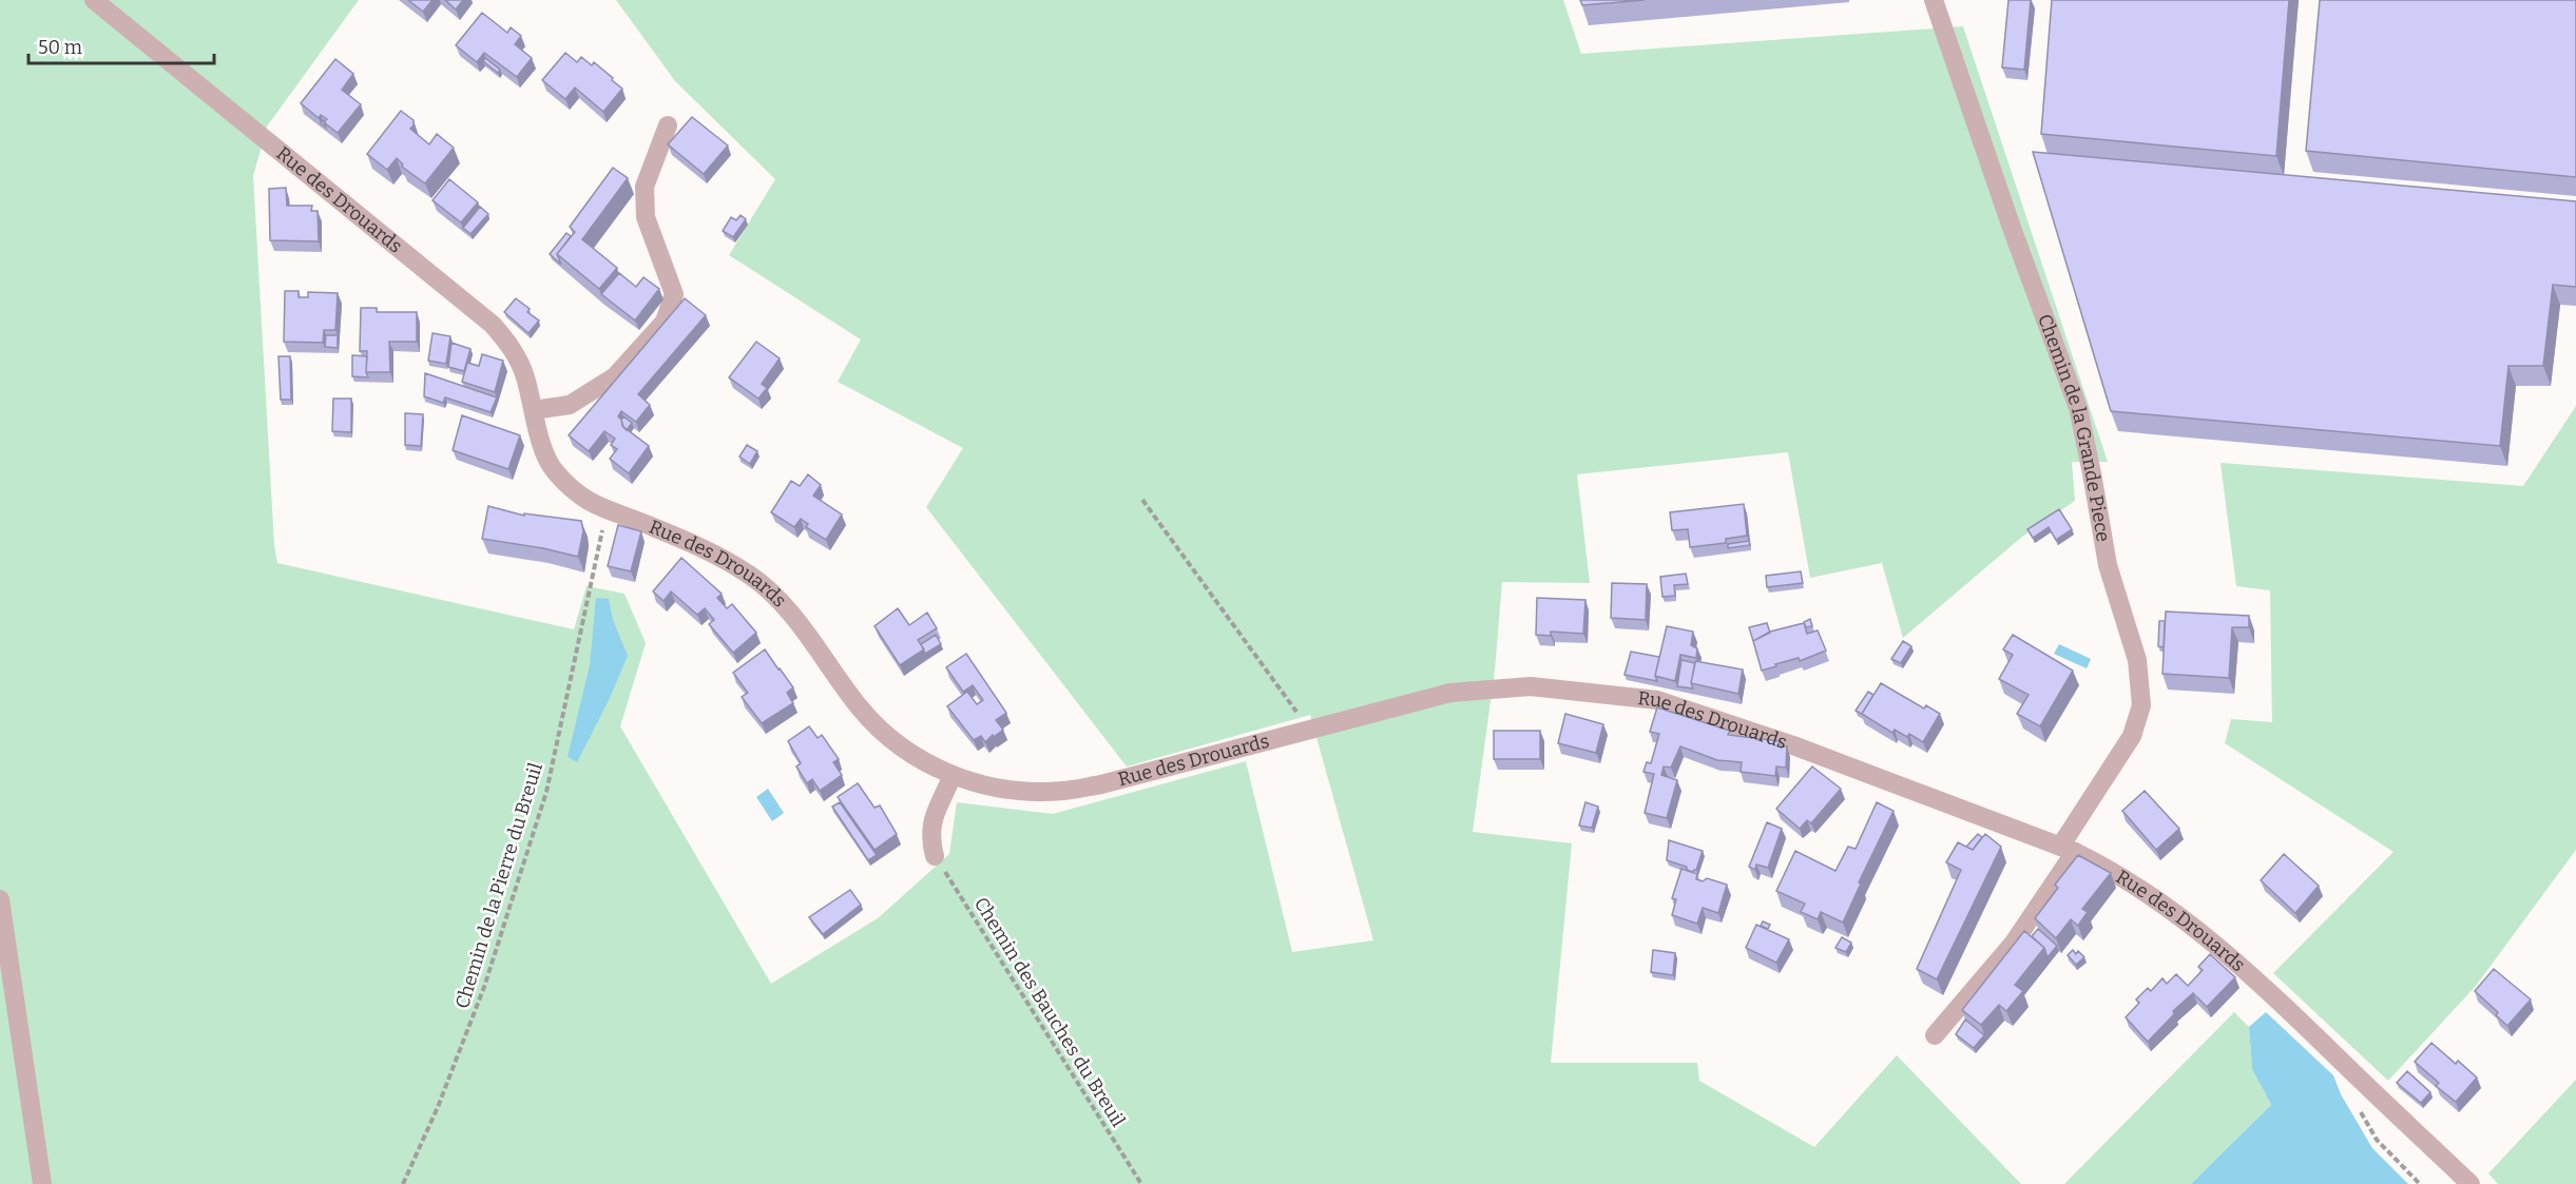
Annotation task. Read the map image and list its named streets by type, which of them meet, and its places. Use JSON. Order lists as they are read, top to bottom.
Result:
{
  "streets": {
    "street": ["Rue des Drouards", "Chemin de la Grande Piece"],
    "path": ["Chemin de la Pierre du Breuil", "Chemin des Bauches du Breuil"]
  },
  "crossings": [
    ["Rue des Drouards", "Chemin de la Grande Piece"],
    ["Rue des Drouards", "Chemin de la Pierre du Breuil"]
  ],
  "scale_bar": "50 m"
}
